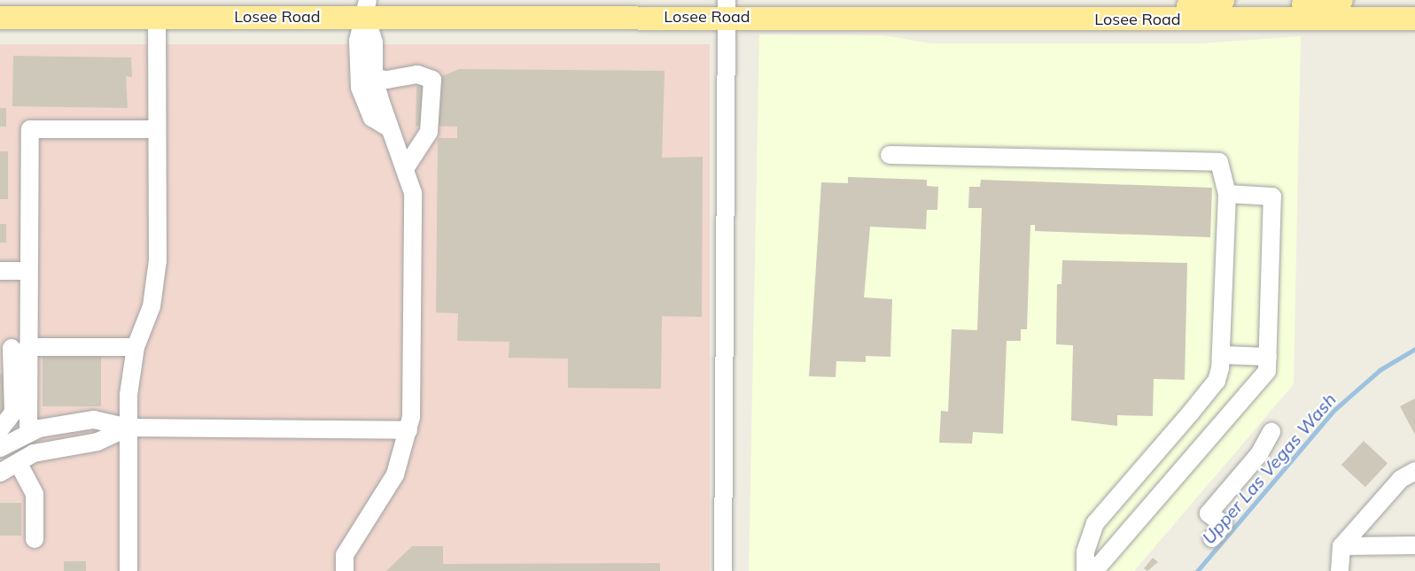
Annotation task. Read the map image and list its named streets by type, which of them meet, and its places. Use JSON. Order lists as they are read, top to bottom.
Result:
{
  "streets": {
    "main road": ["Losee Road"]
  },
  "water": ["Upper Las Vegas Wash"]
}
